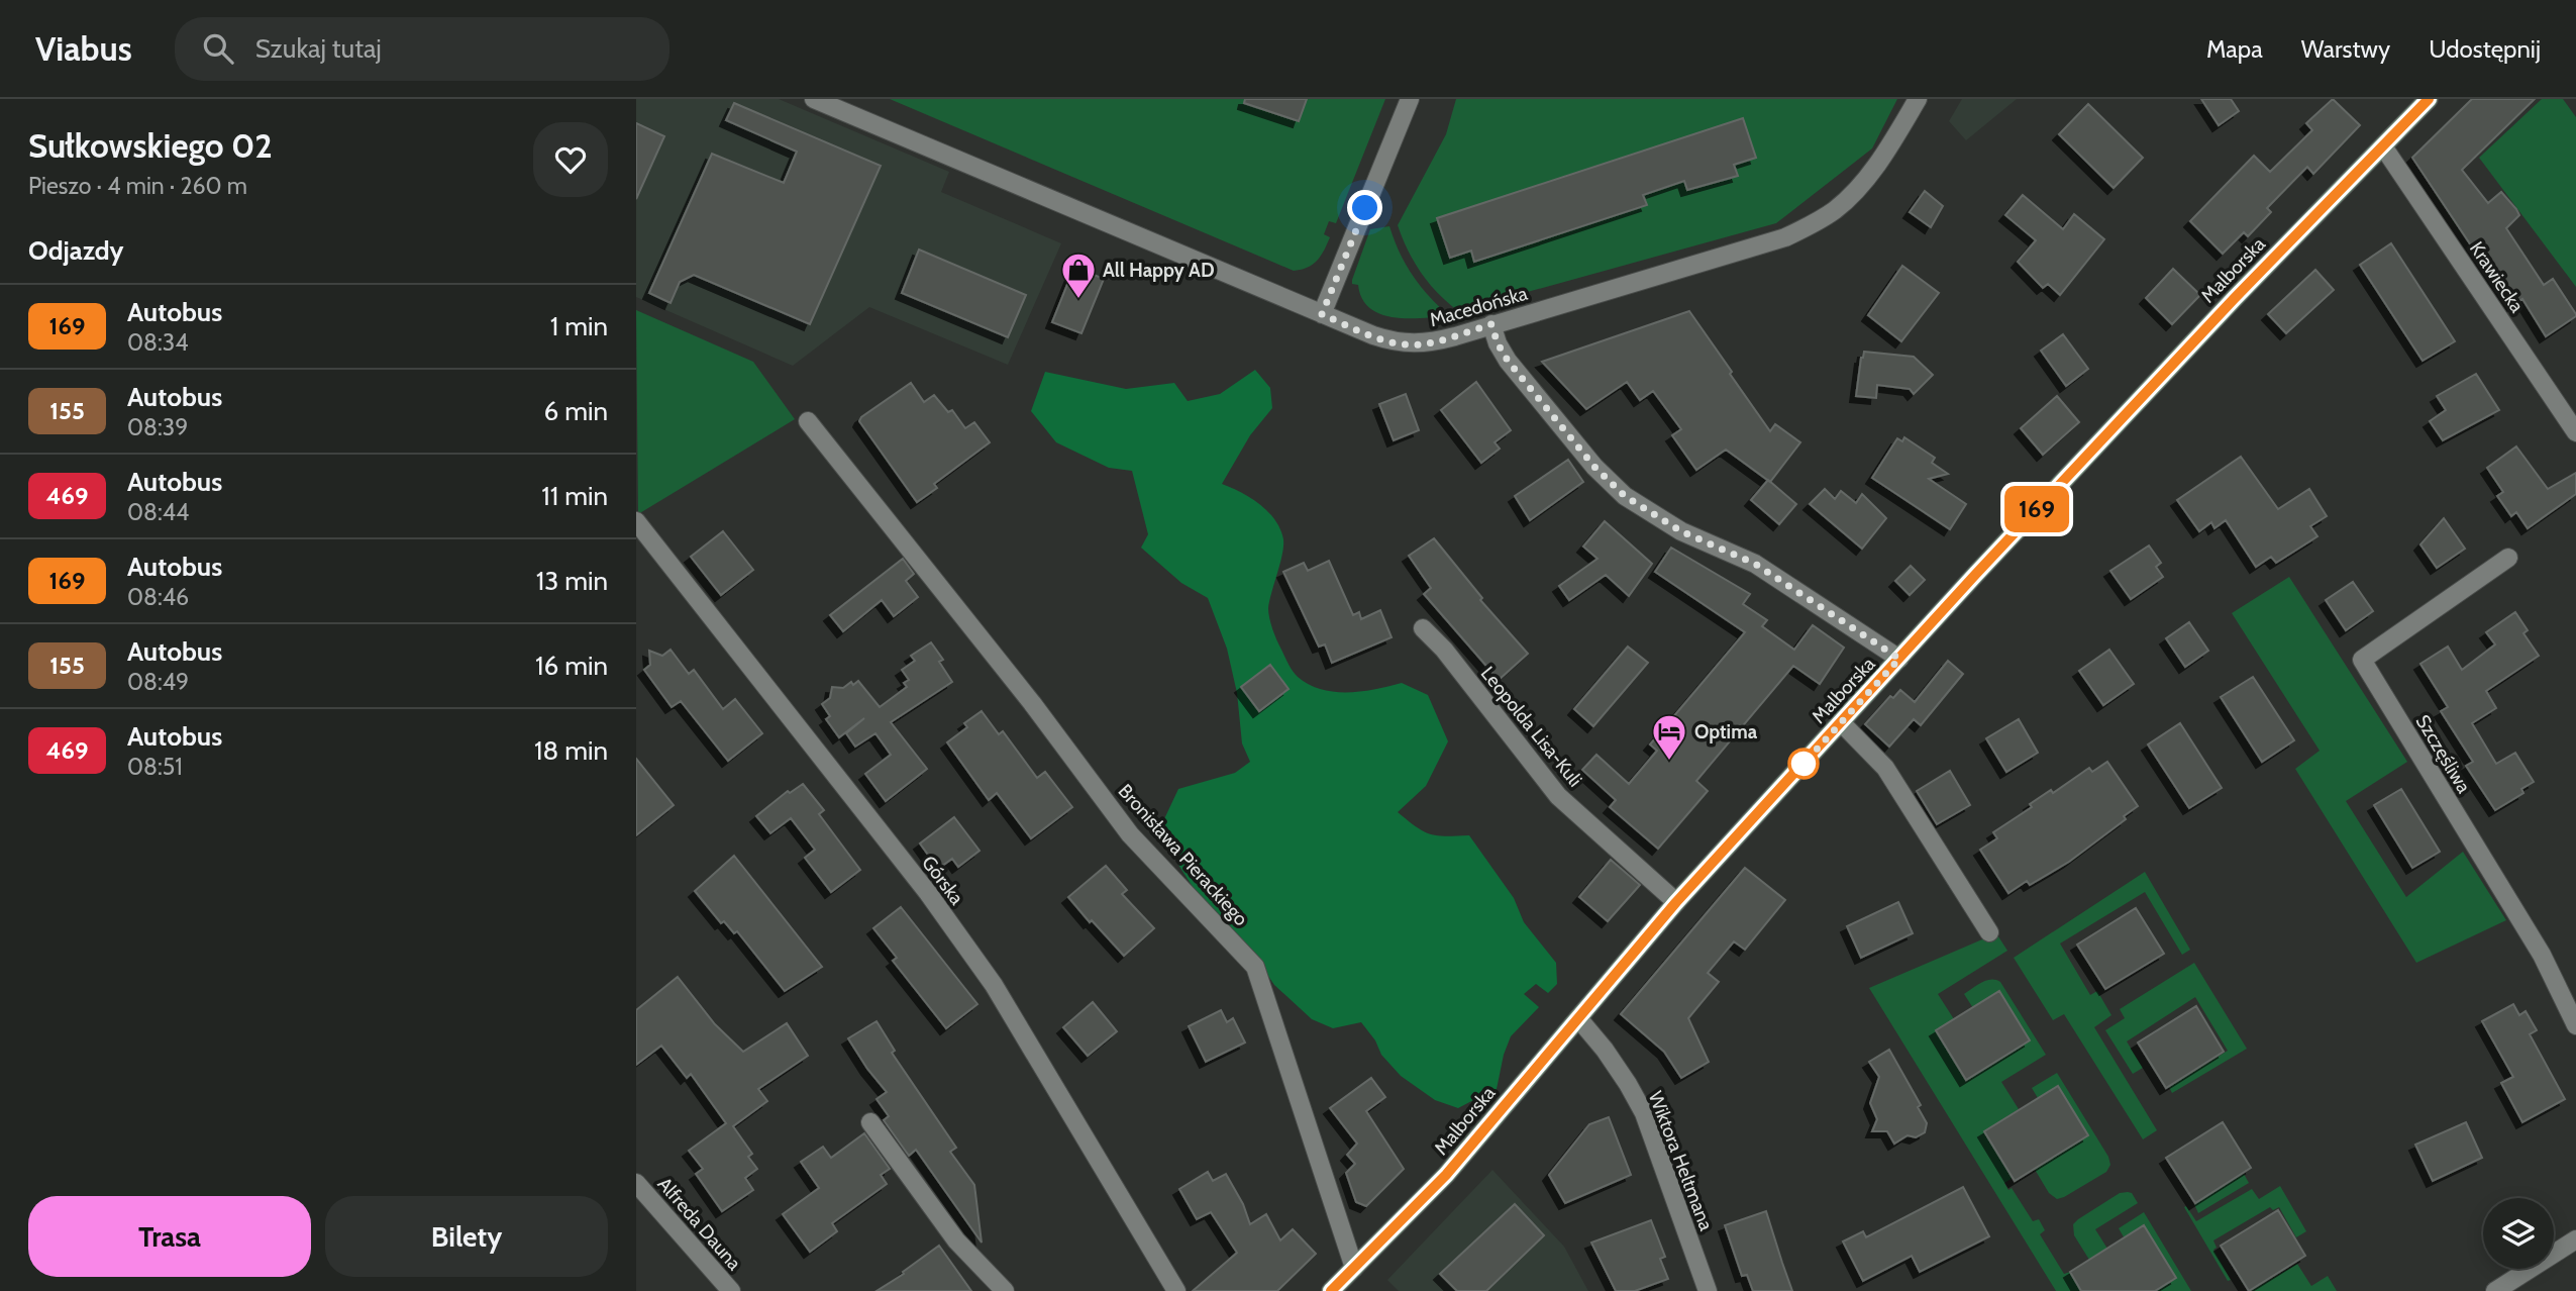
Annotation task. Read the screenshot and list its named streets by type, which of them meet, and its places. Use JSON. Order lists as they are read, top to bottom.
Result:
{
  "streets": {
    "street": [
      "Malborska",
      "Krawiecka",
      "Macedońska",
      "Leopolda Lisa-Kuli",
      "Szczęśliwa",
      "Bronisława Pierackiego",
      "Górska",
      "Wiktora Heltmana",
      "Alfreda Dauna"
    ]
  },
  "crossings": [
    ["Malborska", "Krawiecka"],
    ["Malborska", "Leopolda Lisa-Kuli"],
    ["Malborska", "Bronisława Pierackiego"],
    ["Malborska", "Wiktora Heltmana"]
  ],
  "places": {
    "shop": ["All Happy AD"],
    "hotel": ["Optima"]
  },
  "lines": ["bus line 169"],
  "page": {
    "header": "Viabus",
    "search": "Szukaj tutaj",
    "nav": ["Mapa", "Warstwy", "Udostępnij"],
    "heading": [
      ["Sułkowskiego 02", "Pieszo · 4 min · 260 m"],
      "Odjazdy"
    ],
    "on_map": "169",
    "list": [
      {
        "mark": "169",
        "name": "Autobus",
        "note": "08:34",
        "value": "1 min"
      },
      {
        "mark": "155",
        "name": "Autobus",
        "note": "08:39",
        "value": "6 min"
      },
      {
        "mark": "469",
        "name": "Autobus",
        "note": "08:44",
        "value": "11 min"
      },
      {
        "mark": "169",
        "name": "Autobus",
        "note": "08:46",
        "value": "13 min"
      },
      {
        "mark": "155",
        "name": "Autobus",
        "note": "08:49",
        "value": "16 min"
      },
      {
        "mark": "469",
        "name": "Autobus",
        "note": "08:51",
        "value": "18 min"
      }
    ],
    "buttons": ["Trasa", "Bilety"]
  }
}
